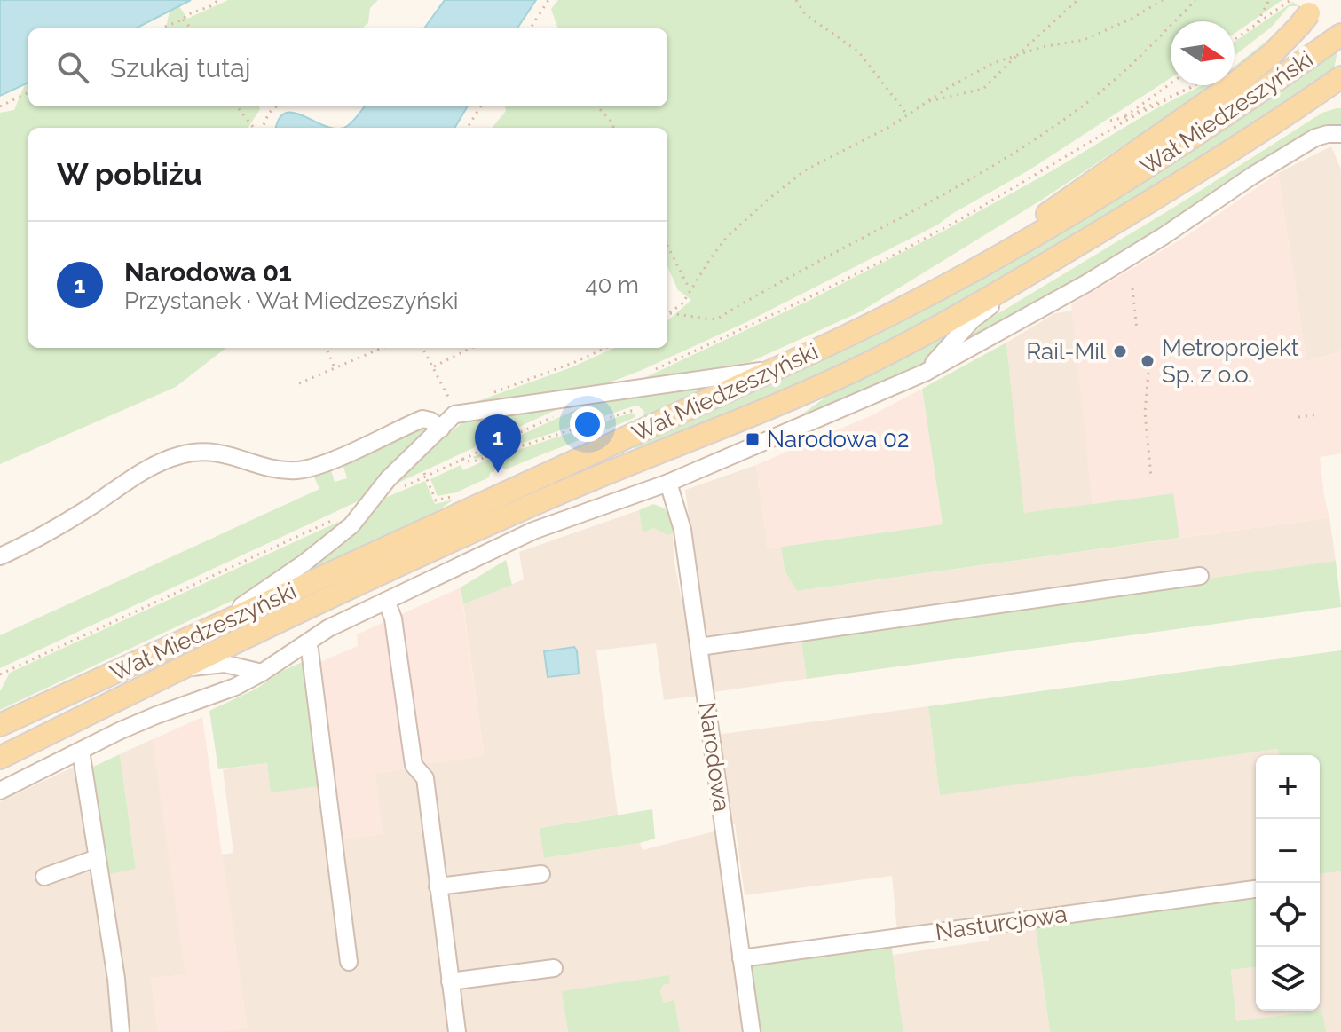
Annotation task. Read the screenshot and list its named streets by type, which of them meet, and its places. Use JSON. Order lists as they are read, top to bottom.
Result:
{
  "streets": {
    "main road": ["Wał Miedzeszyński"],
    "street": ["Narodowa", "Nasturcjowa"]
  },
  "crossings": [
    ["Narodowa", "Nasturcjowa"]
  ],
  "places": {
    "other": ["Rail-Mil", "Metroprojekt Sp. z o.o."],
    "transit": ["Narodowa 02"]
  },
  "north": "right",
  "page": {
    "search": "Szukaj tutaj",
    "heading": "W pobliżu",
    "list": [
      {
        "mark": "1",
        "name": "Narodowa 01",
        "note": "Przystanek · Wał Miedzeszyński",
        "value": "40 m"
      }
    ],
    "pins": "1",
    "map_buttons": ["+", "−"]
  }
}
